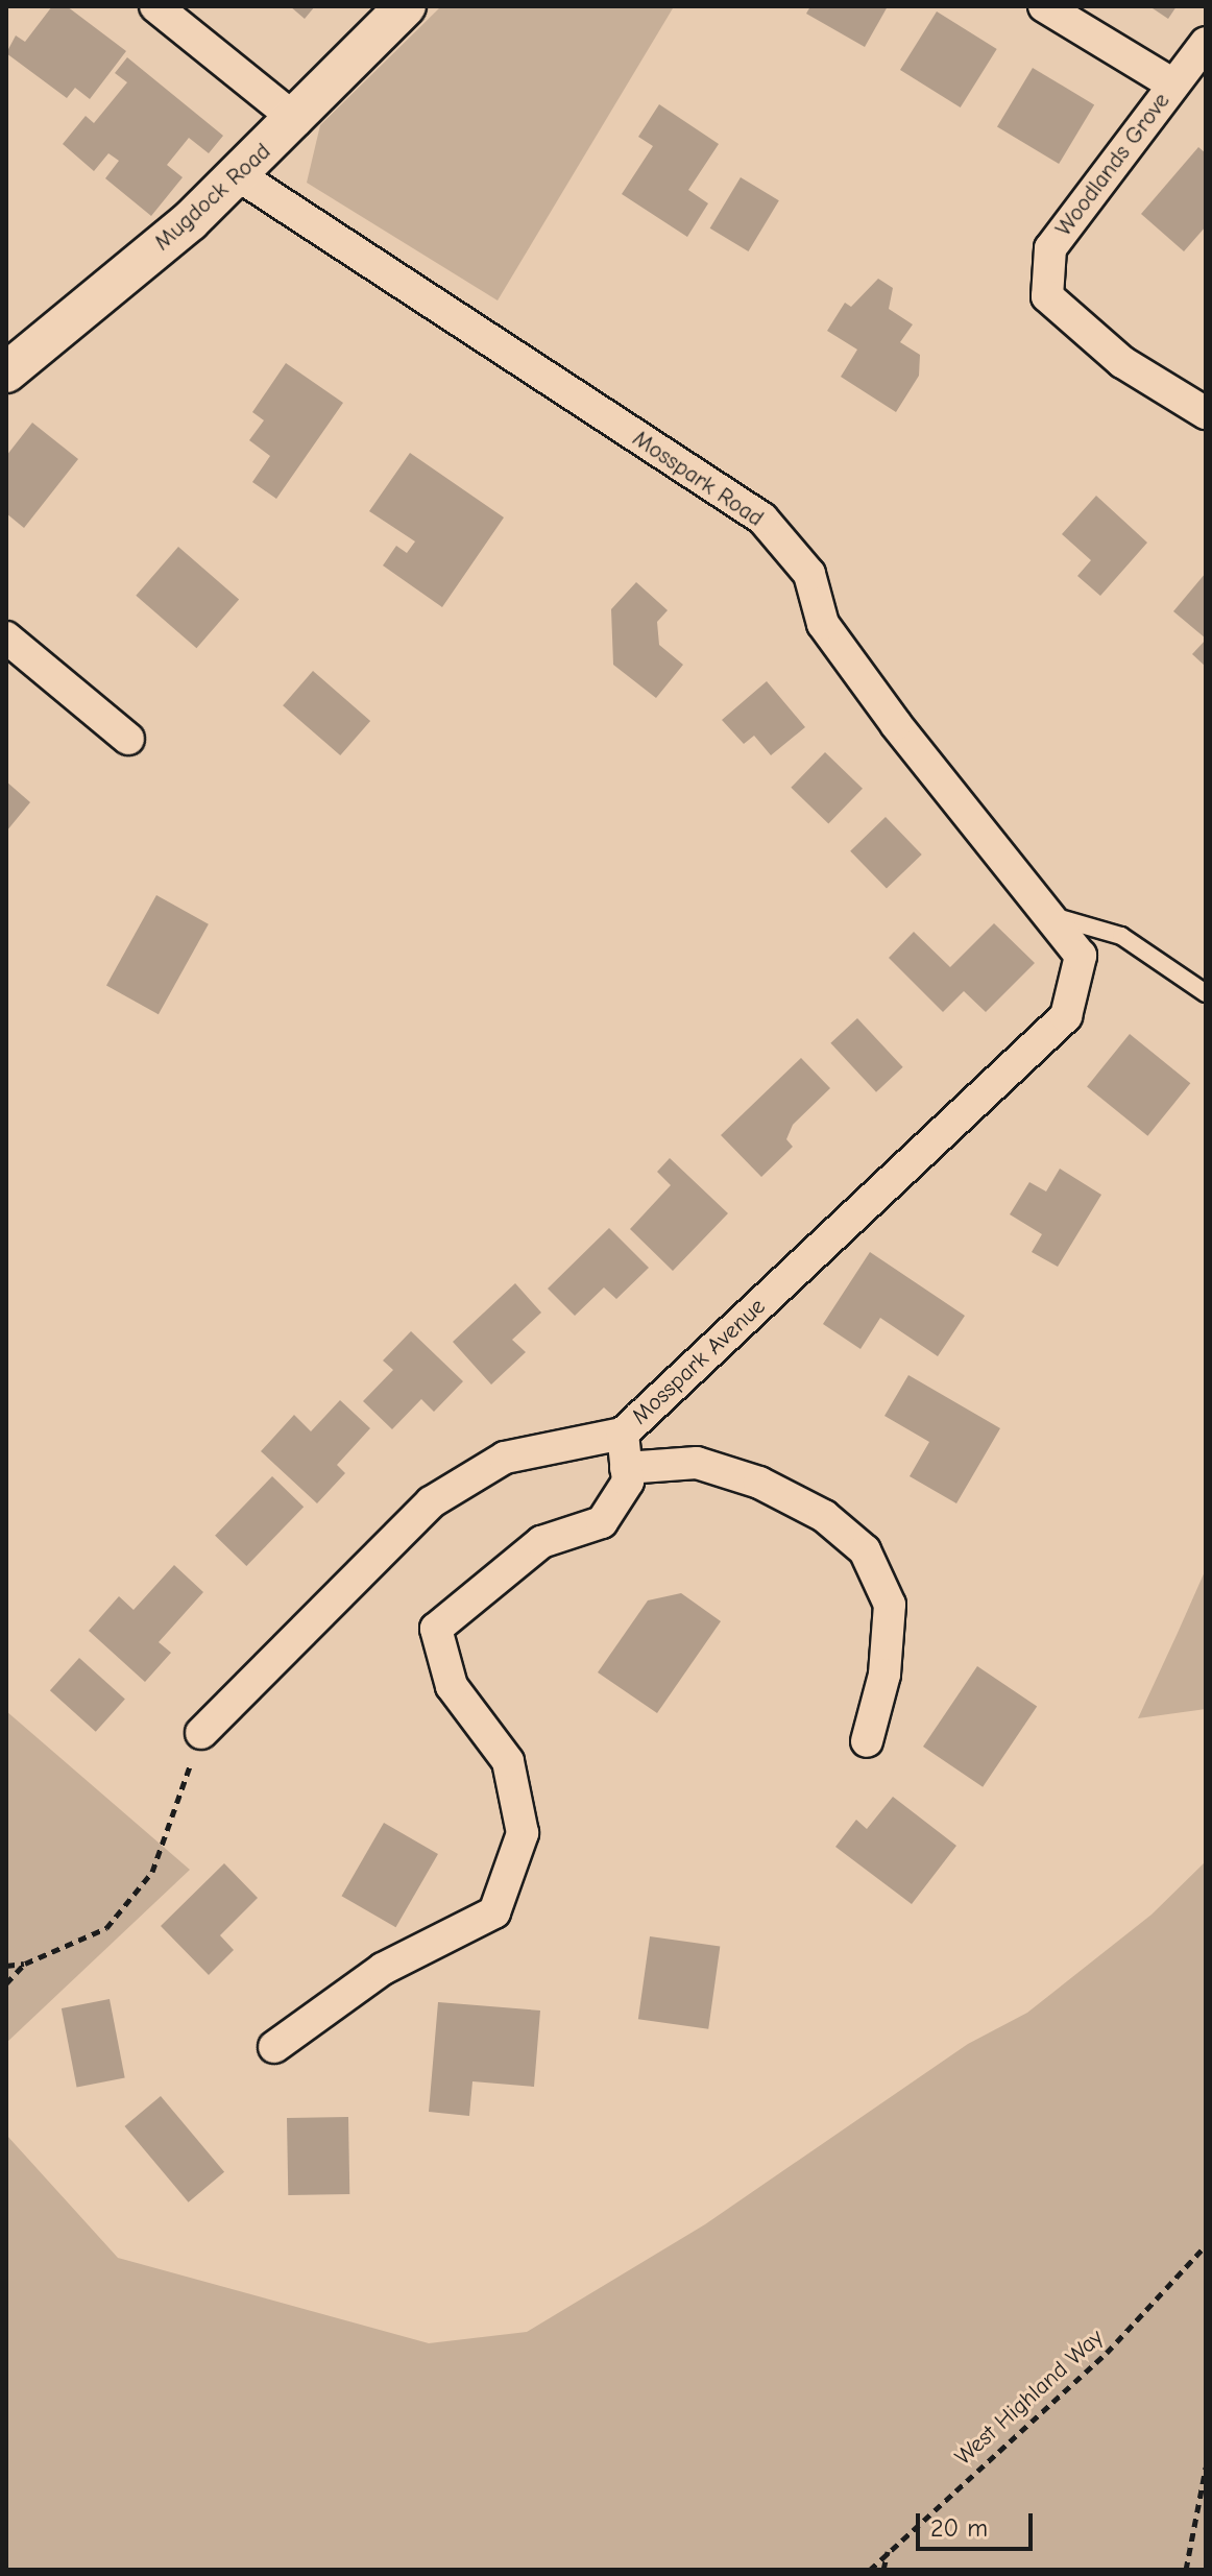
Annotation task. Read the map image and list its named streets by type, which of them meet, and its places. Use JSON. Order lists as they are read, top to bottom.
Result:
{
  "streets": {
    "street": [
      "Woodlands Grove",
      "Mugdock Road",
      "Mosspark Road",
      "Mosspark Avenue"
    ],
    "path": ["West Highland Way"]
  },
  "crossings": [
    ["Mugdock Road", "Mosspark Road"],
    ["Mosspark Road", "Mosspark Avenue"]
  ],
  "scale_bar": "20 m"
}
